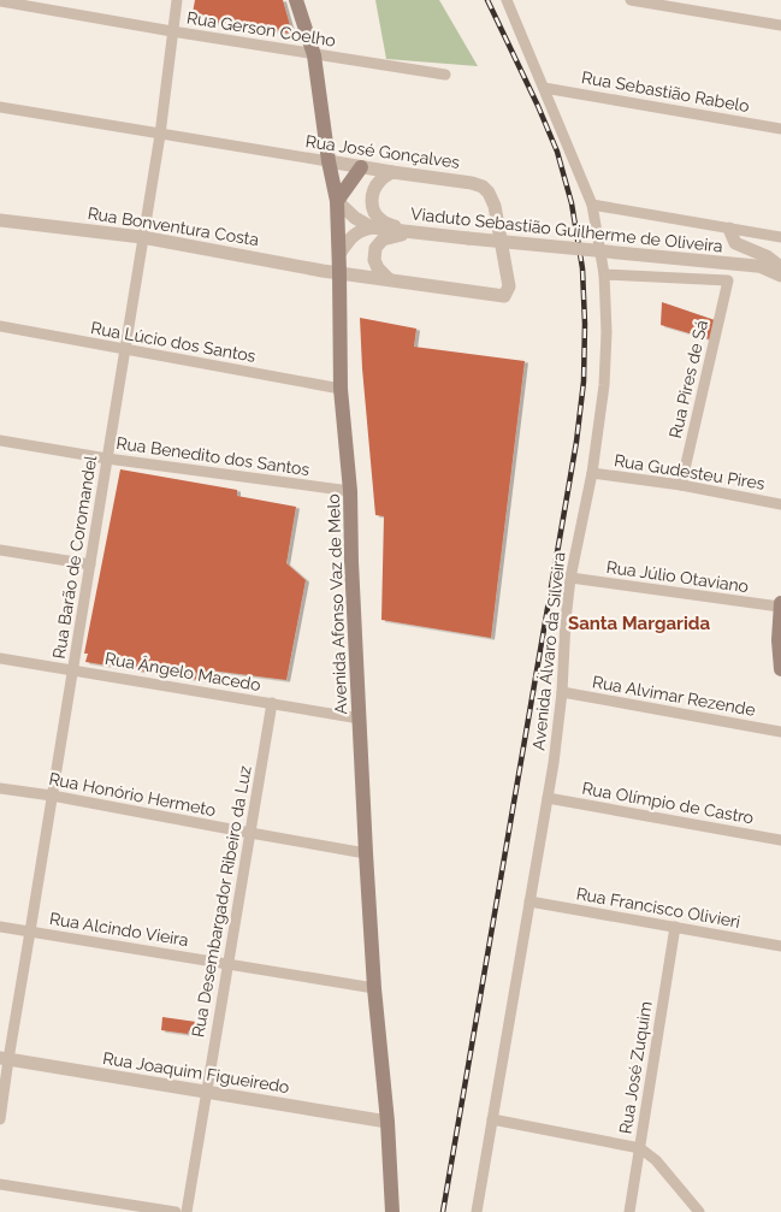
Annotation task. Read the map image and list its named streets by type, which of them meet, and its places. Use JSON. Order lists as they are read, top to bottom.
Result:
{
  "streets": {
    "main road": ["Avenida Afonso Vaz de Melo"],
    "street": [
      "Rua Gerson Coelho",
      "Rua Sebastião Rabelo",
      "Rua José Gonçalves",
      "Rua Bonventura Costa",
      "Viaduto Sebastião Guilherme de Oliveira",
      "Rua Lúcio dos Santos",
      "Rua Pires de Sá",
      "Rua Benedito dos Santos",
      "Rua Gudesteu Pires",
      "Rua Barão de Coromandel",
      "Rua Júlio Otaviano",
      "Avenida Álvaro da Silveira",
      "Rua Ângelo Macedo",
      "Rua Alvimar Rezende",
      "Rua Honório Hermeto",
      "Rua Olímpio de Castro",
      "Rua Desembargador Ribeiro da Luz",
      "Rua Francisco Olivieri",
      "Rua Alcindo Vieira",
      "Rua José Zuquim",
      "Rua Joaquim Figueiredo"
    ]
  },
  "crossings": [
    ["Rua Gerson Coelho", "Rua Barão de Coromandel"],
    ["Rua Gerson Coelho", "Avenida Afonso Vaz de Melo"],
    ["Rua Sebastião Rabelo", "Avenida Álvaro da Silveira"],
    ["Rua José Gonçalves", "Rua Bonventura Costa"],
    ["Rua José Gonçalves", "Rua Barão de Coromandel"],
    ["Rua José Gonçalves", "Avenida Afonso Vaz de Melo"],
    ["Rua Bonventura Costa", "Rua Barão de Coromandel"],
    ["Rua Bonventura Costa", "Avenida Afonso Vaz de Melo"],
    ["Viaduto Sebastião Guilherme de Oliveira", "Avenida Afonso Vaz de Melo"],
    ["Rua Lúcio dos Santos", "Rua Barão de Coromandel"],
    ["Rua Lúcio dos Santos", "Avenida Afonso Vaz de Melo"],
    ["Rua Pires de Sá", "Rua Gudesteu Pires"],
    ["Rua Pires de Sá", "Avenida Álvaro da Silveira"],
    ["Rua Benedito dos Santos", "Rua Barão de Coromandel"],
    ["Rua Benedito dos Santos", "Avenida Afonso Vaz de Melo"],
    ["Rua Gudesteu Pires", "Avenida Álvaro da Silveira"],
    ["Rua Barão de Coromandel", "Rua Ângelo Macedo"],
    ["Rua Barão de Coromandel", "Rua Honório Hermeto"],
    ["Rua Barão de Coromandel", "Rua Alcindo Vieira"],
    ["Rua Barão de Coromandel", "Rua Joaquim Figueiredo"],
    ["Rua Júlio Otaviano", "Avenida Álvaro da Silveira"],
    ["Avenida Afonso Vaz de Melo", "Rua Ângelo Macedo"],
    ["Avenida Afonso Vaz de Melo", "Rua Honório Hermeto"],
    ["Avenida Afonso Vaz de Melo", "Rua Alcindo Vieira"],
    ["Avenida Afonso Vaz de Melo", "Rua Joaquim Figueiredo"],
    ["Avenida Álvaro da Silveira", "Rua Alvimar Rezende"],
    ["Avenida Álvaro da Silveira", "Rua Olímpio de Castro"],
    ["Avenida Álvaro da Silveira", "Rua Francisco Olivieri"],
    ["Rua Ângelo Macedo", "Rua Desembargador Ribeiro da Luz"],
    ["Rua Honório Hermeto", "Rua Desembargador Ribeiro da Luz"],
    ["Rua Desembargador Ribeiro da Luz", "Rua Alcindo Vieira"],
    ["Rua Desembargador Ribeiro da Luz", "Rua Joaquim Figueiredo"],
    ["Rua Francisco Olivieri", "Rua José Zuquim"]
  ],
  "districts": ["Santa Margarida"]
}
